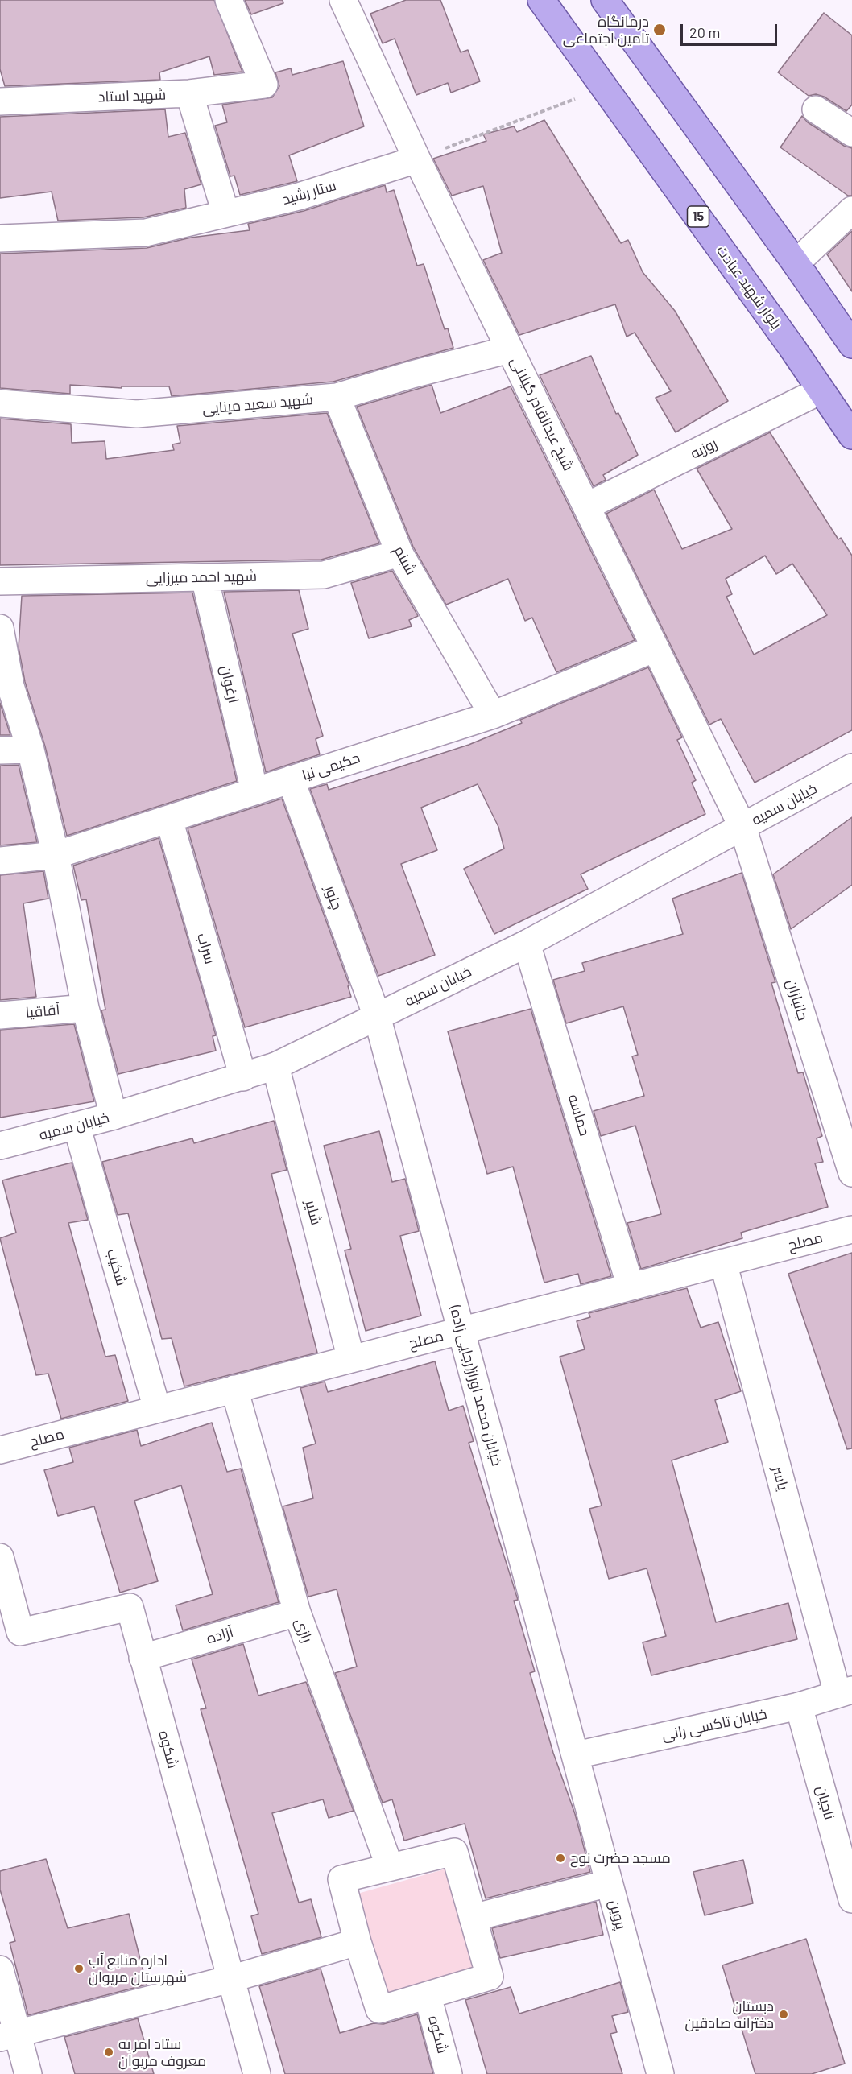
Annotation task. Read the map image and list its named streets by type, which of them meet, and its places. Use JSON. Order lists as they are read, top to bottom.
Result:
{
  "streets": {
    "main road": ["15", "بلوار شهید عبادت"],
    "street": [
      "شهید استاد",
      "ستار رشید",
      "شهید سعید مینایی",
      "شیخ عبدالقادر گیلانی",
      "روزبه",
      "شبنم",
      "شهید احمد میرزایی",
      "ارغوان",
      "حکیمی نیا",
      "خیابان سمیه",
      "چنور",
      "سراب",
      "جانبازان",
      "آقاقیا",
      "حماسه",
      "شلیر",
      "مصلح",
      "شکیب",
      "خیابان محمد اوراز(رجایی زاده)",
      "یاسر",
      "رازی",
      "آزاده",
      "خیابان تاکسی رانی",
      "شکوه",
      "ناجیان",
      "پروین"
    ]
  },
  "crossings": [
    ["ستار رشید", "شیخ عبدالقادر گیلانی"],
    ["بلوار شهید عبادت", "روزبه"],
    ["شهید سعید مینایی", "شیخ عبدالقادر گیلانی"],
    ["شهید سعید مینایی", "شبنم"],
    ["شیخ عبدالقادر گیلانی", "روزبه"],
    ["شیخ عبدالقادر گیلانی", "حکیمی نیا"],
    ["شیخ عبدالقادر گیلانی", "خیابان سمیه"],
    ["شیخ عبدالقادر گیلانی", "جانبازان"],
    ["شبنم", "شهید احمد میرزایی"],
    ["شبنم", "حکیمی نیا"],
    ["شهید احمد میرزایی", "ارغوان"],
    ["ارغوان", "حکیمی نیا"],
    ["حکیمی نیا", "چنور"],
    ["حکیمی نیا", "سراب"],
    ["خیابان سمیه", "چنور"],
    ["خیابان سمیه", "سراب"],
    ["خیابان سمیه", "جانبازان"],
    ["خیابان سمیه", "حماسه"],
    ["خیابان سمیه", "شلیر"],
    ["خیابان سمیه", "شکیب"],
    ["خیابان سمیه", "خیابان محمد اوراز(رجایی زاده)"],
    ["چنور", "خیابان محمد اوراز(رجایی زاده)"],
    ["حماسه", "مصلح"],
    ["شلیر", "مصلح"],
    ["مصلح", "شکیب"],
    ["مصلح", "خیابان محمد اوراز(رجایی زاده)"],
    ["مصلح", "یاسر"],
    ["مصلح", "رازی"],
    ["خیابان محمد اوراز(رجایی زاده)", "خیابان تاکسی رانی"],
    ["خیابان محمد اوراز(رجایی زاده)", "پروین"],
    ["یاسر", "خیابان تاکسی رانی"],
    ["رازی", "آزاده"],
    ["آزاده", "شکوه"],
    ["خیابان تاکسی رانی", "ناجیان"],
    ["خیابان تاکسی رانی", "پروین"]
  ],
  "places": [
    "درمانگاه تامین اجتماعی",
    "مسجد حضرت نوح",
    "اداره منابع آب شهرستان مریوان",
    "دبستان دخترانه صادقین",
    "ستاد امر به معروف مریوان"
  ],
  "scale_bar": "20 m"
}
